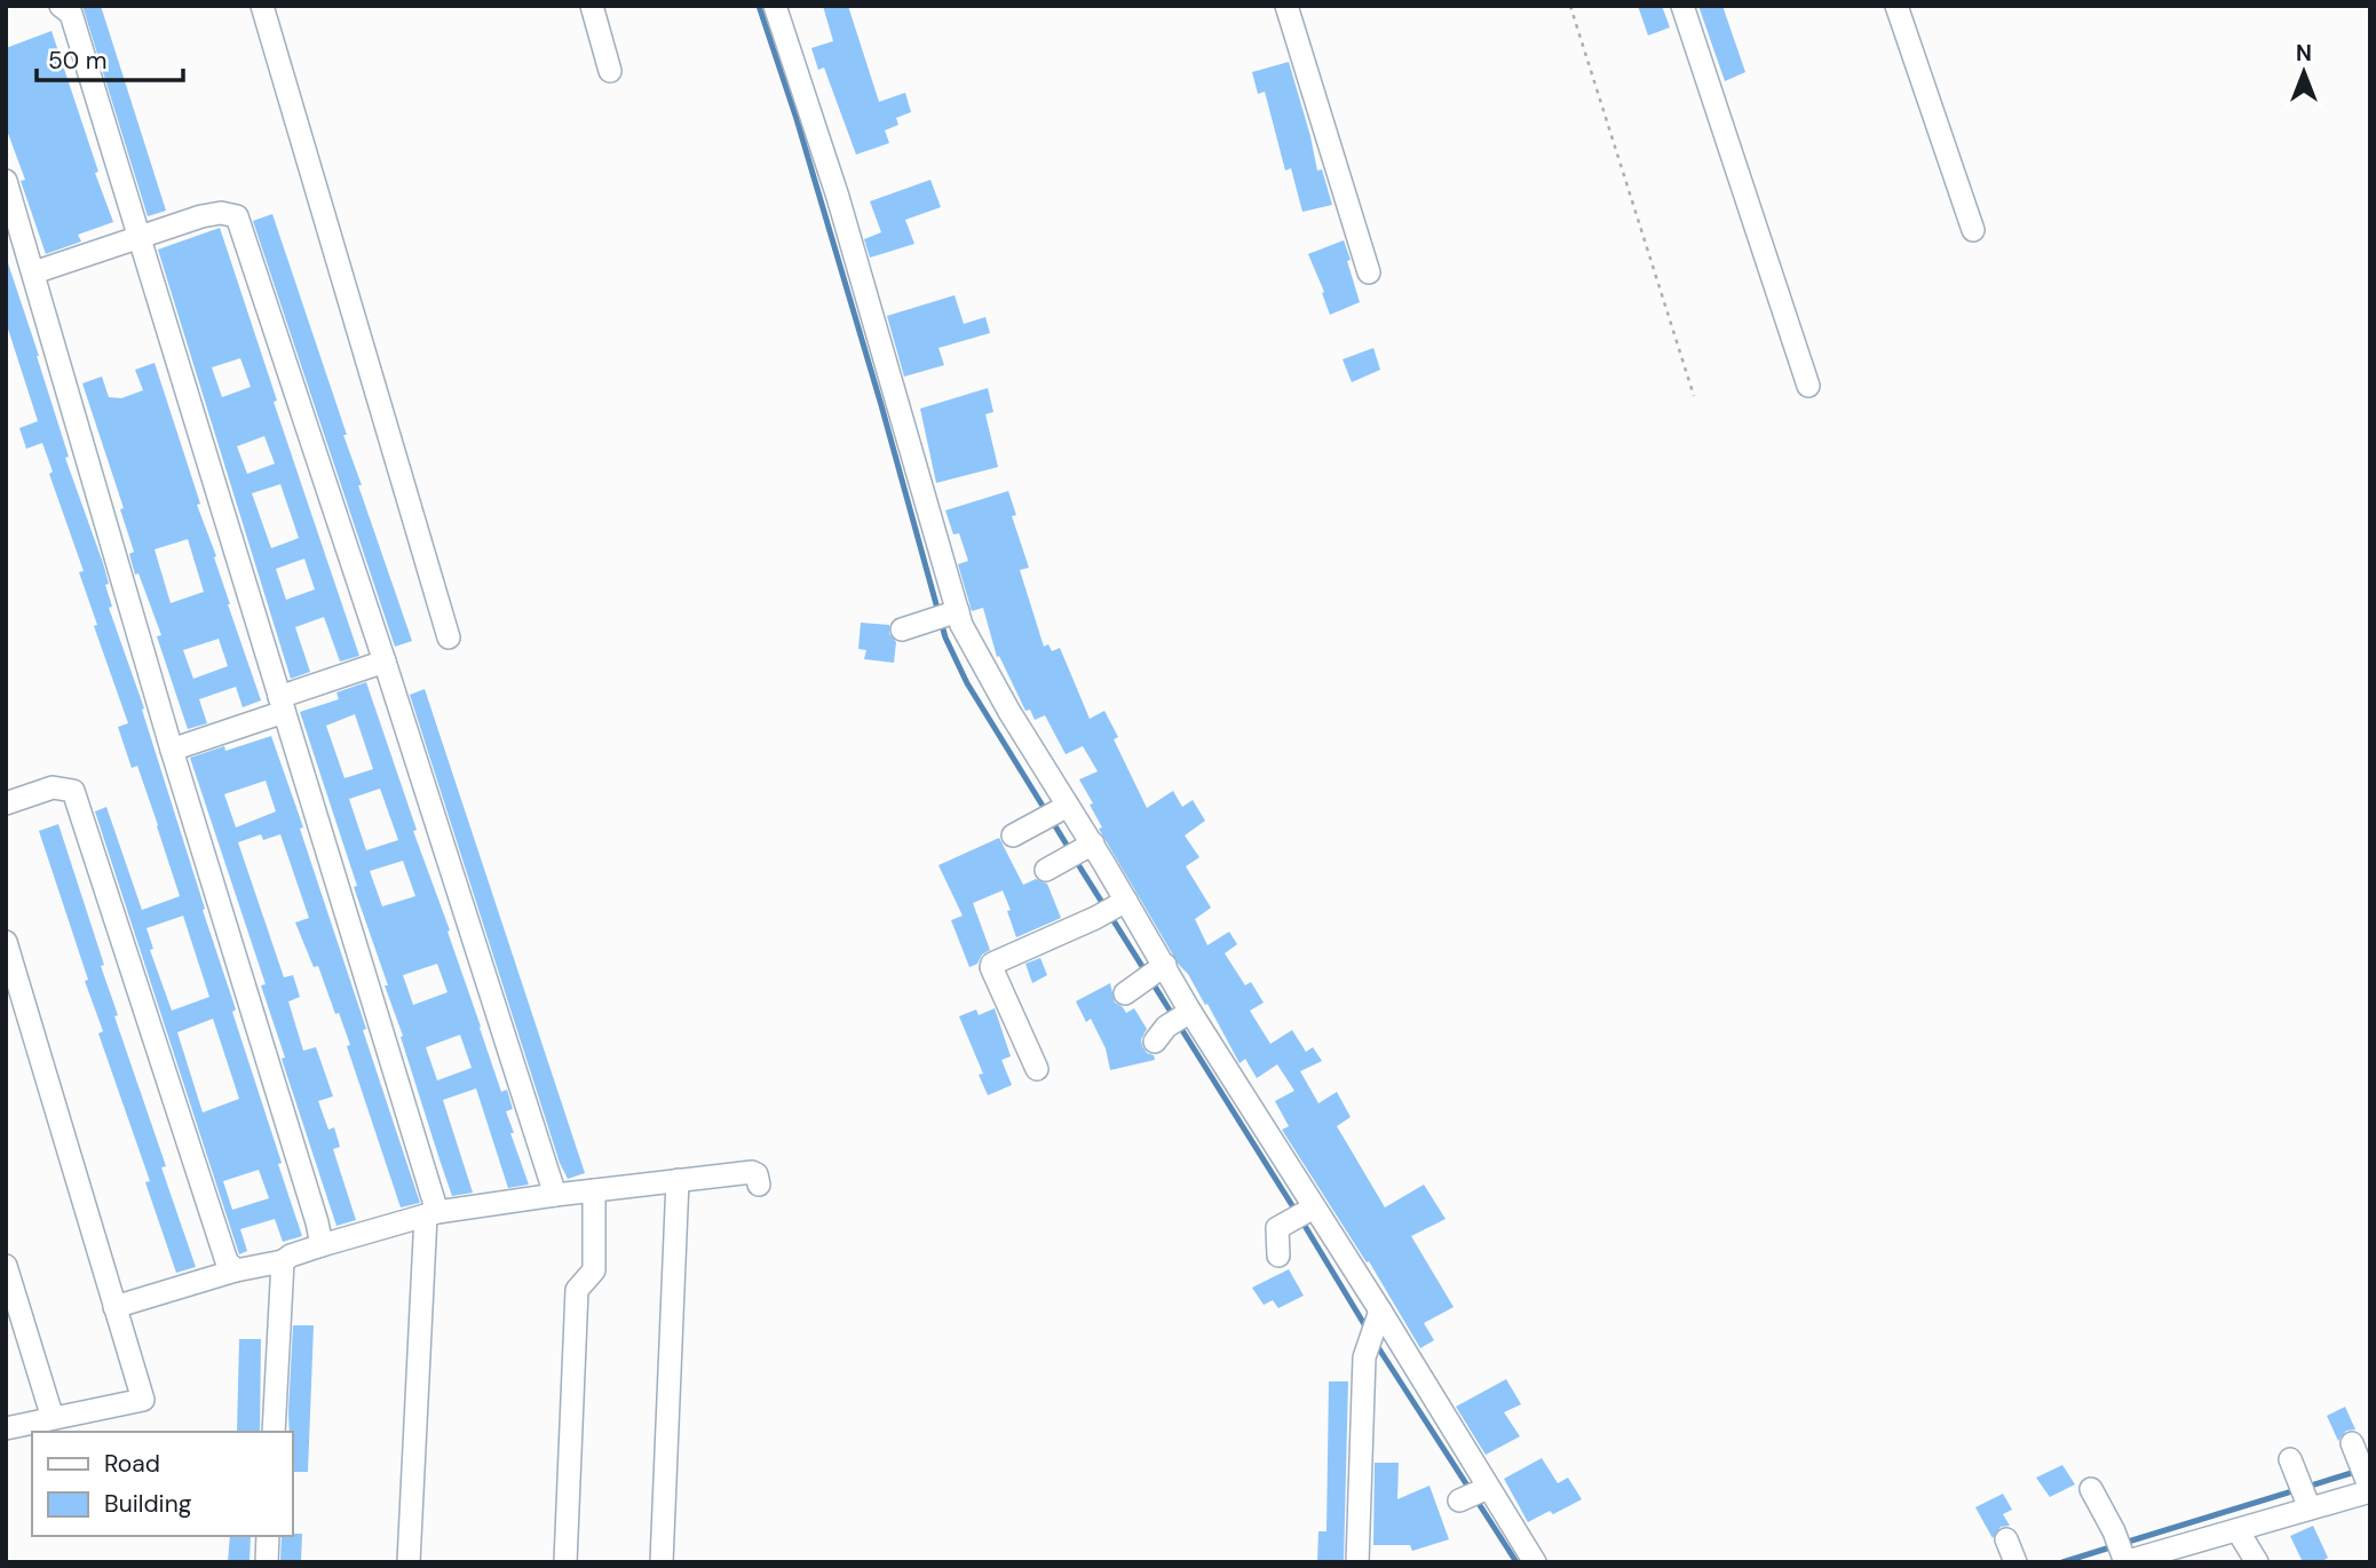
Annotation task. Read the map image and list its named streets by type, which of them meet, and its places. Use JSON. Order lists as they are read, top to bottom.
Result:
{
  "legend": ["Road", "Building"],
  "scale_bar": "50 m",
  "north": "top"
}
